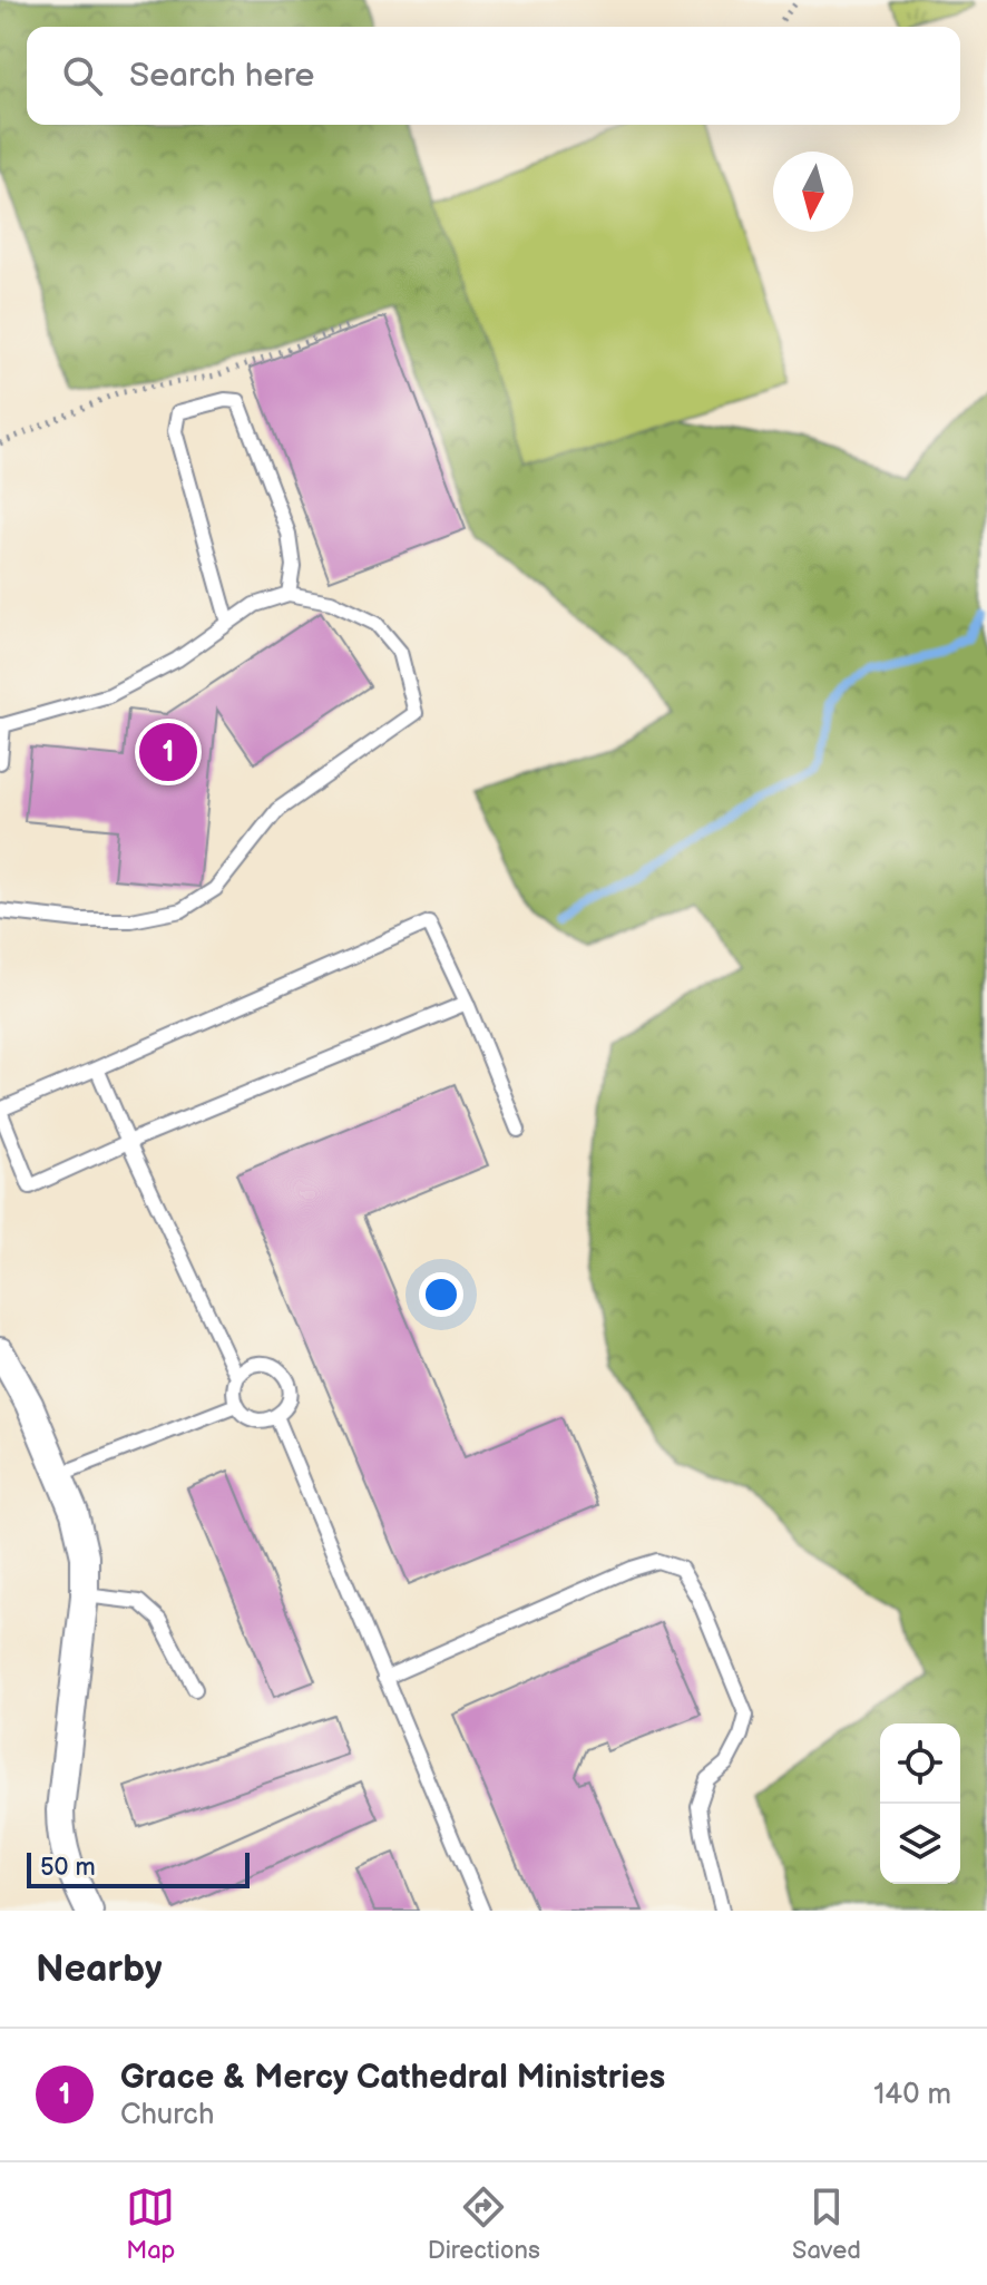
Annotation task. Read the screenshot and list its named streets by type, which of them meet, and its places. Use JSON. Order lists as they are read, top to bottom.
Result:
{
  "scale_bar": "50 m",
  "north": "bottom",
  "page": {
    "search": "Search here",
    "pins": "1",
    "scale": "50 m",
    "heading": "Nearby",
    "list": [
      {
        "mark": "1",
        "name": "Grace & Mercy Cathedral Ministries",
        "note": "Church",
        "value": "140 m"
      }
    ],
    "nav": ["Map", "Directions", "Saved"]
  }
}
